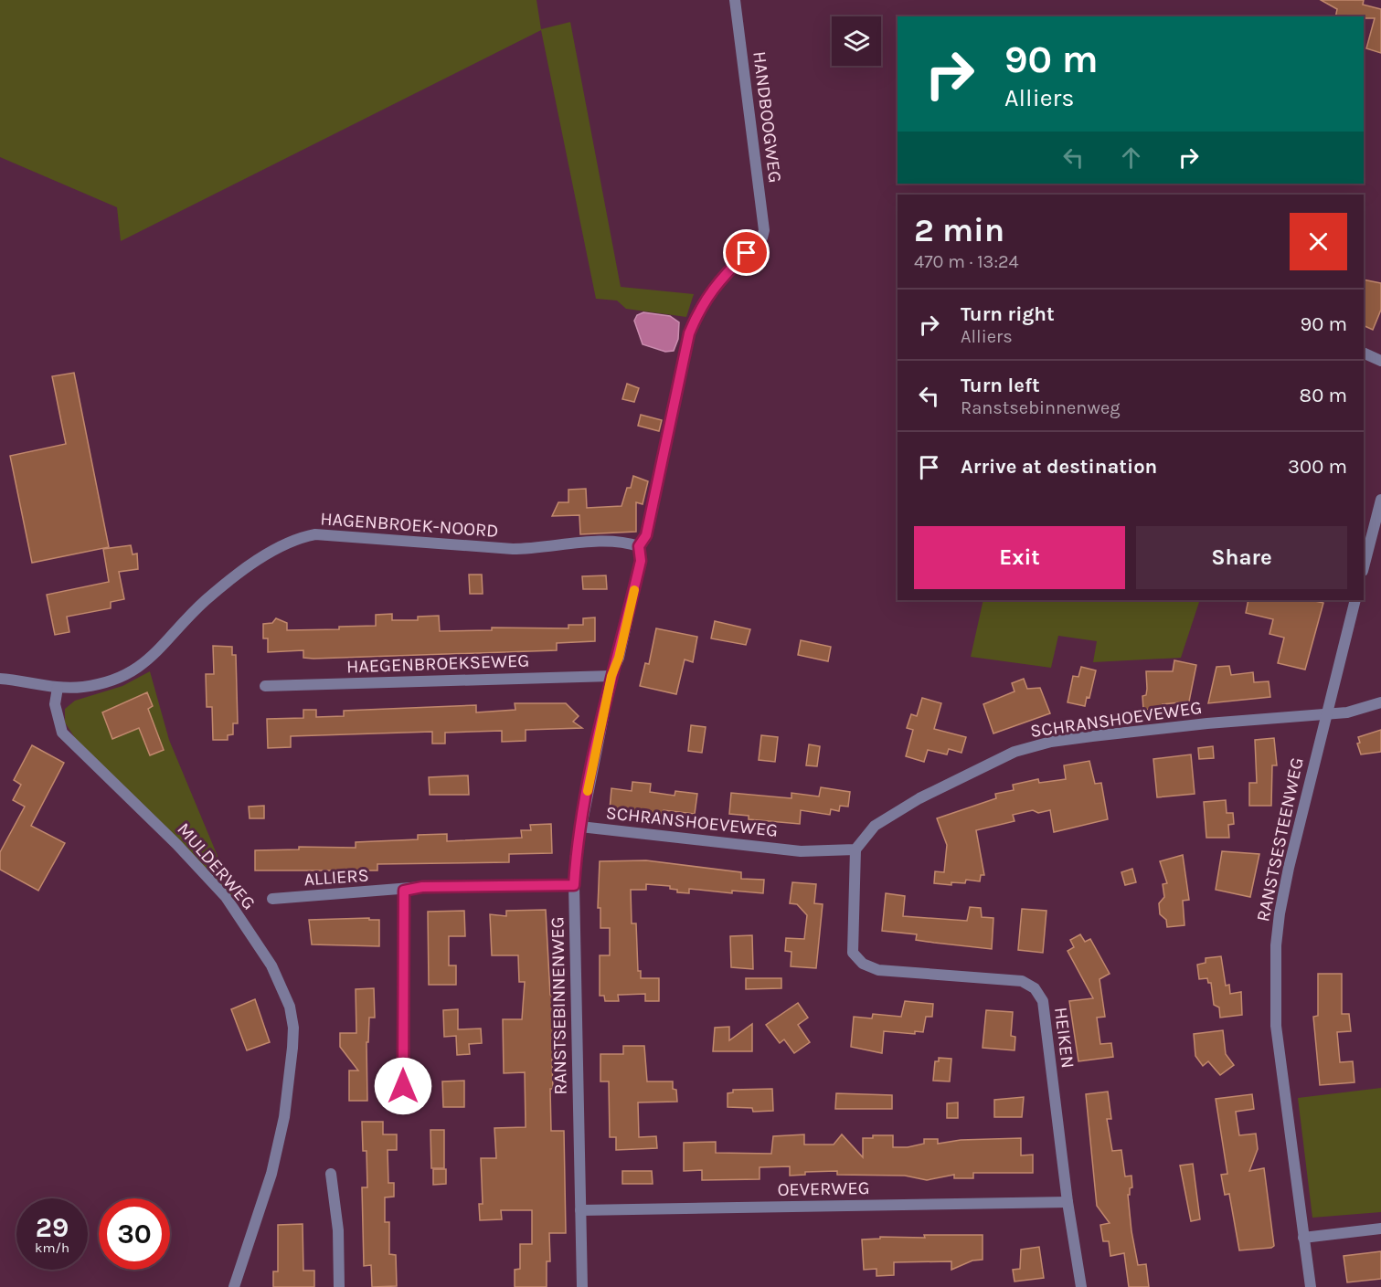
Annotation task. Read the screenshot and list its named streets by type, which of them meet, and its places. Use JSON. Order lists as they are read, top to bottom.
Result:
{
  "streets": {
    "street": [
      "HANDBOOGWEG",
      "HAGENBROEK-NOORD",
      "HAEGENBROEKSEWEG",
      "SCHRANSHOEVEWEG",
      "RANSTSESTEENWEG",
      "MULDERWEG",
      "ALLIERS",
      "RANSTSEBINNENWEG",
      "HEIKEN",
      "OEVERWEG"
    ]
  },
  "crossings": [
    ["HANDBOOGWEG", "RANSTSEBINNENWEG"],
    ["HAGENBROEK-NOORD", "MULDERWEG"],
    ["HAGENBROEK-NOORD", "RANSTSEBINNENWEG"],
    ["HAEGENBROEKSEWEG", "RANSTSEBINNENWEG"],
    ["SCHRANSHOEVEWEG", "RANSTSESTEENWEG"],
    ["SCHRANSHOEVEWEG", "RANSTSEBINNENWEG"],
    ["SCHRANSHOEVEWEG", "HEIKEN"],
    ["ALLIERS", "RANSTSEBINNENWEG"],
    ["RANSTSEBINNENWEG", "OEVERWEG"],
    ["HEIKEN", "OEVERWEG"]
  ],
  "page": {
    "turn": ["90 m", "Alliers"],
    "heading": ["2 min", "470 m · 13:24"],
    "list": [
      {
        "name": "Turn right",
        "note": "Alliers",
        "value": "90 m"
      },
      {
        "name": "Turn left",
        "note": "Ranstsebinnenweg",
        "value": "80 m"
      },
      {
        "name": "Arrive at destination",
        "value": "300 m"
      }
    ],
    "buttons": ["Exit", "Share"],
    "speed": "29 km/h",
    "limit": "30"
  }
}
